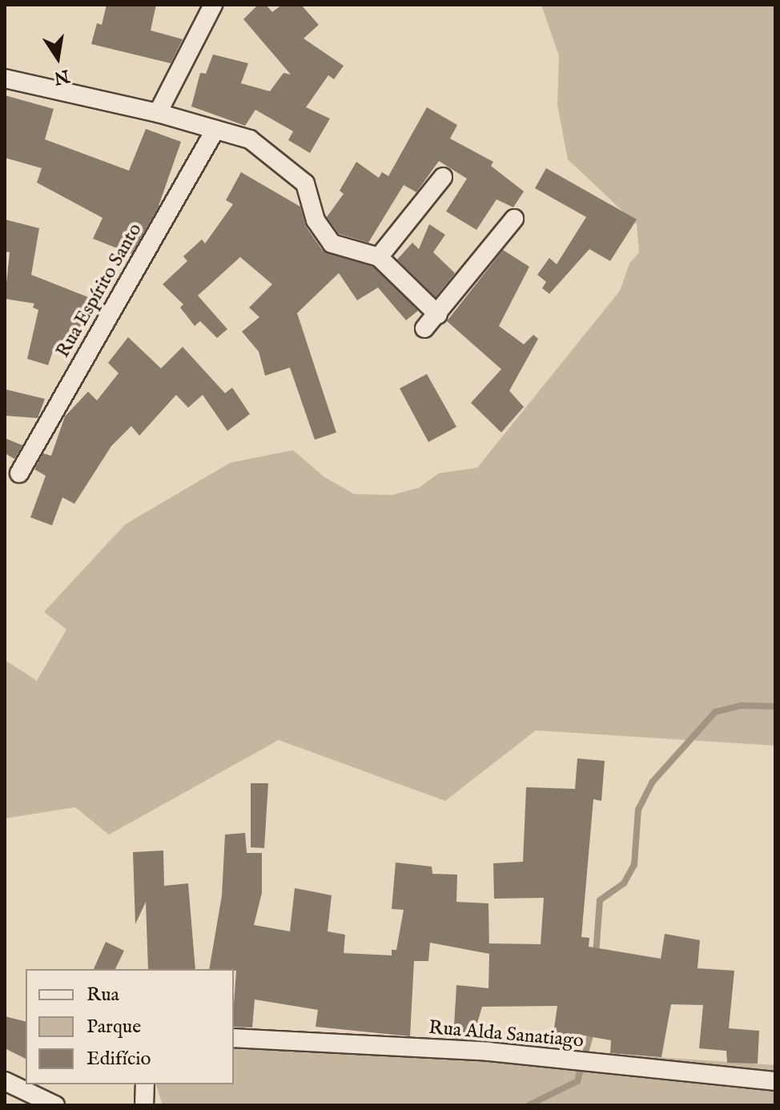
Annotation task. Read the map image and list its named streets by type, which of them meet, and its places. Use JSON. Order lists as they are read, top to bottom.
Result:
{
  "streets": {
    "street": ["Rua Espírito Santo", "Rua Alda Sanatiago"]
  },
  "legend": ["Rua", "Parque", "Edifício"],
  "north": "bottom"
}
